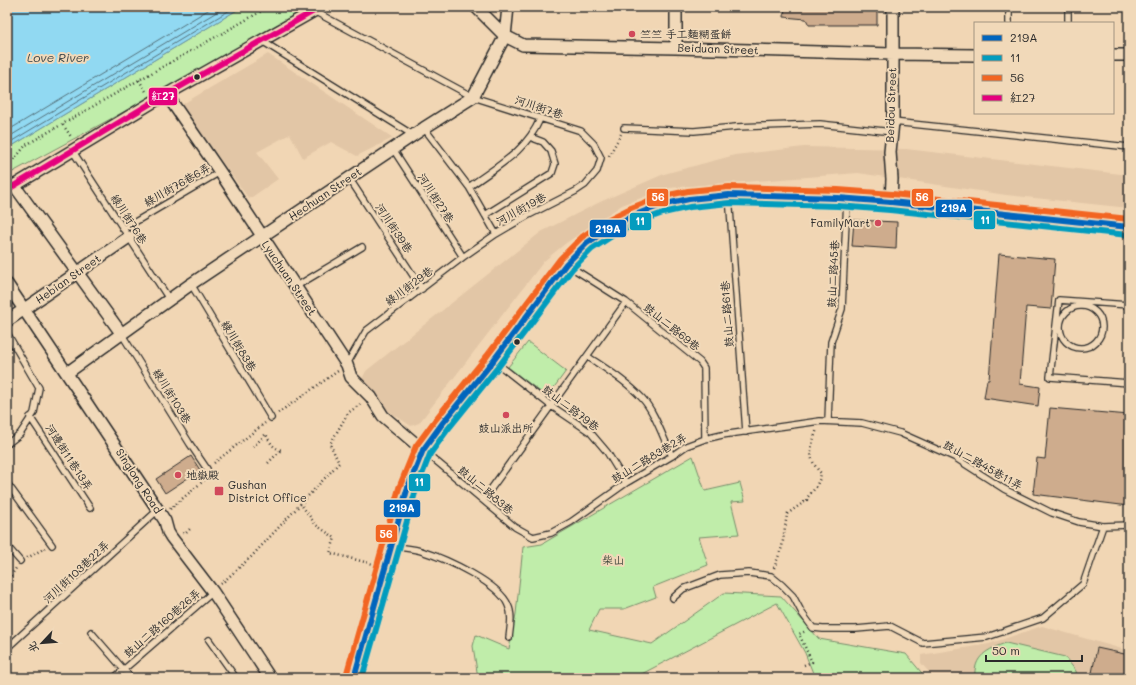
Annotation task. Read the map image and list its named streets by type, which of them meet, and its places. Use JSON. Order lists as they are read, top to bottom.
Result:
{
  "streets": {
    "street": [
      "Beiduan Street",
      "Beidou Street",
      "Hechuan Street",
      "Lyuchuan Street",
      "Hebian Street",
      "Singlong Road"
    ],
    "lane": [
      "河川街7巷",
      "綠川街76巷6弄",
      "河川街27巷",
      "河川街19巷",
      "綠川街76巷",
      "河川街39巷",
      "鼓山二路45巷",
      "綠川街29巷",
      "鼓山二路61巷",
      "鼓山二路69巷",
      "綠川街83巷",
      "綠川街103巷",
      "鼓山二路79巷",
      "河邊街11巷13弄",
      "鼓山二路83巷2弄",
      "鼓山二路45巷11弄",
      "鼓山二路83巷",
      "河川街103巷22弄",
      "鼓山二路160巷26弄"
    ]
  },
  "crossings": [
    ["Beiduan Street", "Beidou Street"],
    ["Beiduan Street", "Hechuan Street"],
    ["河川街7巷", "Hechuan Street"],
    ["河川街7巷", "河川街19巷"],
    ["綠川街76巷6弄", "綠川街76巷"],
    ["綠川街76巷6弄", "Lyuchuan Street"],
    ["綠川街76巷6弄", "Hebian Street"],
    ["Hechuan Street", "河川街27巷"],
    ["Hechuan Street", "河川街19巷"],
    ["Hechuan Street", "綠川街76巷"],
    ["Hechuan Street", "河川街39巷"],
    ["Hechuan Street", "Lyuchuan Street"],
    ["Hechuan Street", "綠川街83巷"],
    ["Hechuan Street", "綠川街103巷"],
    ["Hechuan Street", "Singlong Road"],
    ["河川街27巷", "綠川街29巷"],
    ["河川街19巷", "綠川街29巷"],
    ["綠川街76巷", "Hebian Street"],
    ["河川街39巷", "綠川街29巷"],
    ["鼓山二路45巷", "鼓山二路83巷2弄"],
    ["鼓山二路45巷", "鼓山二路45巷11弄"],
    ["Lyuchuan Street", "綠川街29巷"],
    ["Lyuchuan Street", "鼓山二路83巷"],
    ["Hebian Street", "Singlong Road"],
    ["鼓山二路61巷", "鼓山二路83巷2弄"],
    ["鼓山二路69巷", "鼓山二路83巷2弄"],
    ["鼓山二路79巷", "鼓山二路83巷2弄"],
    ["鼓山二路83巷2弄", "鼓山二路45巷11弄"],
    ["鼓山二路83巷2弄", "鼓山二路83巷"],
    ["Singlong Road", "河川街103巷22弄"],
    ["Singlong Road", "鼓山二路160巷26弄"]
  ],
  "water": ["Love River"],
  "parks": ["柴山"],
  "places": {
    "other": [
      "竺竺 手工麵糊蛋餅",
      "FamilyMart",
      "鼓山派出所",
      "地嶽殿"
    ],
    "transit": ["Gushan District Office"]
  },
  "lines": [
    "transit line 紅27",
    "transit line 56",
    "transit line 219A",
    "transit line 11"
  ],
  "legend": [
    "219A",
    "11",
    "56",
    "紅27"
  ],
  "scale_bar": "50 m",
  "north": "bottom left"
}
